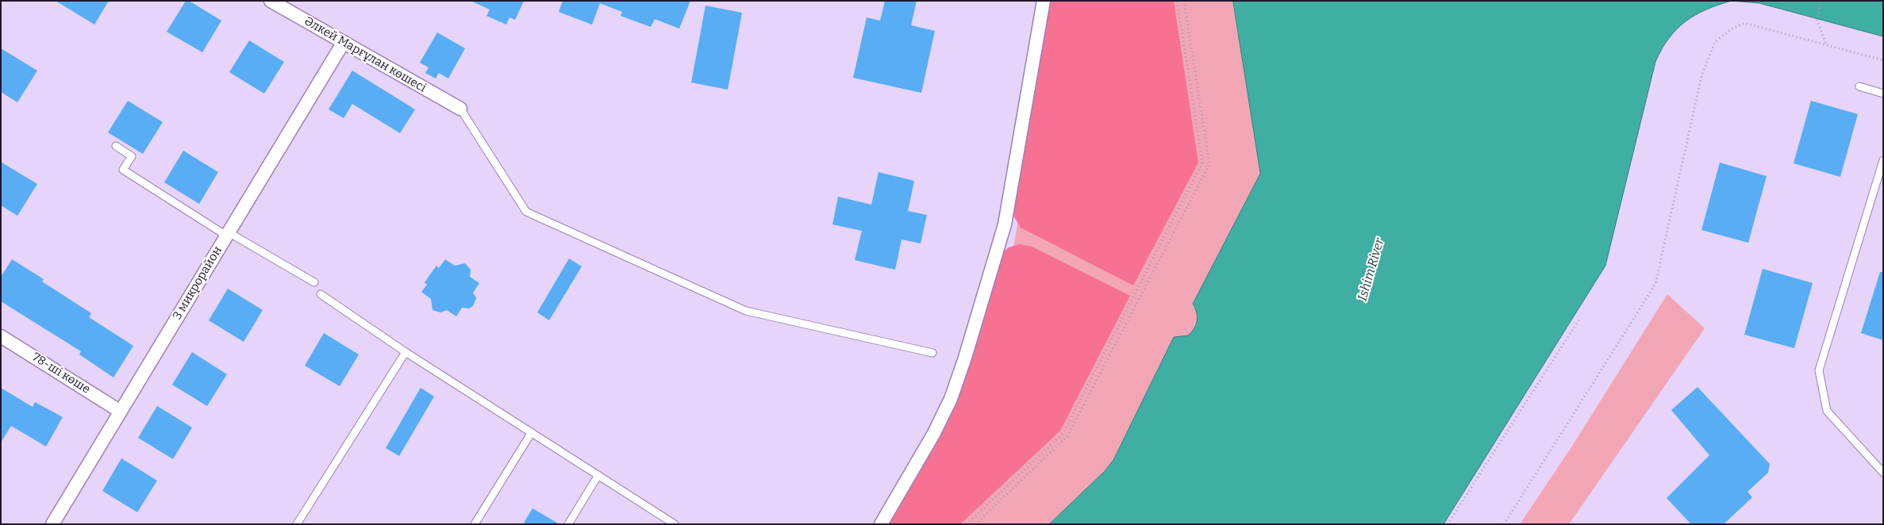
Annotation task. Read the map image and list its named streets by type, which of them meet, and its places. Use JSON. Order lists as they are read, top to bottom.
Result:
{
  "streets": {
    "street": ["Әлкей Марғұлан көшесі", "3 микрорайон", "78-ші көше"]
  },
  "crossings": [
    ["Әлкей Марғұлан көшесі", "3 микрорайон"],
    ["3 микрорайон", "78-ші көше"]
  ],
  "water": ["Ishim River"]
}
